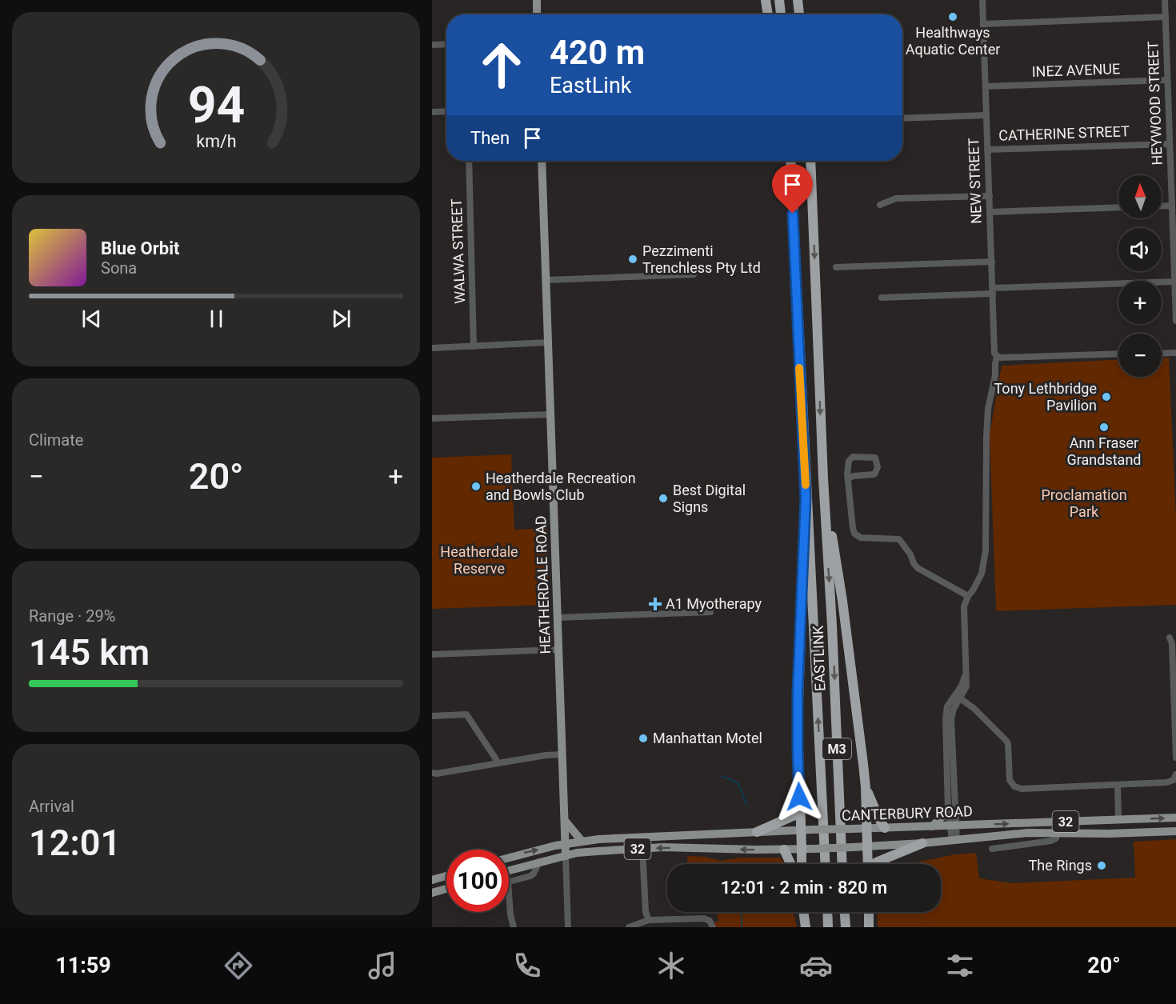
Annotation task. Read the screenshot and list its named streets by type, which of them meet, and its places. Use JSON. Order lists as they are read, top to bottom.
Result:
{
  "streets": {
    "highway": ["EASTLINK", "M3"],
    "main road": ["HEATHERDALE ROAD", "CANTERBURY ROAD", "32"],
    "street": [
      "INEZ AVENUE",
      "HEYWOOD STREET",
      "CATHERINE STREET",
      "NEW STREET",
      "WALWA STREET"
    ]
  },
  "crossings": [
    ["INEZ AVENUE", "HEYWOOD STREET"],
    ["INEZ AVENUE", "NEW STREET"],
    ["HEYWOOD STREET", "CATHERINE STREET"],
    ["CATHERINE STREET", "NEW STREET"],
    ["HEATHERDALE ROAD", "CANTERBURY ROAD"]
  ],
  "parks": ["Proclamation Park", "Heatherdale Reserve"],
  "places": {
    "other": [
      "Healthways Aquatic Center",
      "Pezzimenti Trenchless Pty Ltd",
      "Tony Lethbridge Pavilion",
      "Ann Fraser Grandstand",
      "Heatherdale Recreation and Bowls Club",
      "Best Digital Signs",
      "Manhattan Motel",
      "The Rings"
    ],
    "health": ["A1 Myotherapy"]
  },
  "north": "top",
  "page": {
    "turn": ["420 m", "EastLink"],
    "then": "Then",
    "map_buttons": ["+", "−"],
    "song": ["Blue Orbit", "Sona"],
    "tile": [
      "Climate",
      ["Range · 29%", "145 km"],
      ["Arrival", "12:01"]
    ],
    "heat": ["−", "20°", "+"],
    "limit": "100",
    "trip": "12:01 · 2 min · 820 m",
    "tabs": ["11:59", "20°"],
    "gauge": ["94", "km/h"]
  }
}
